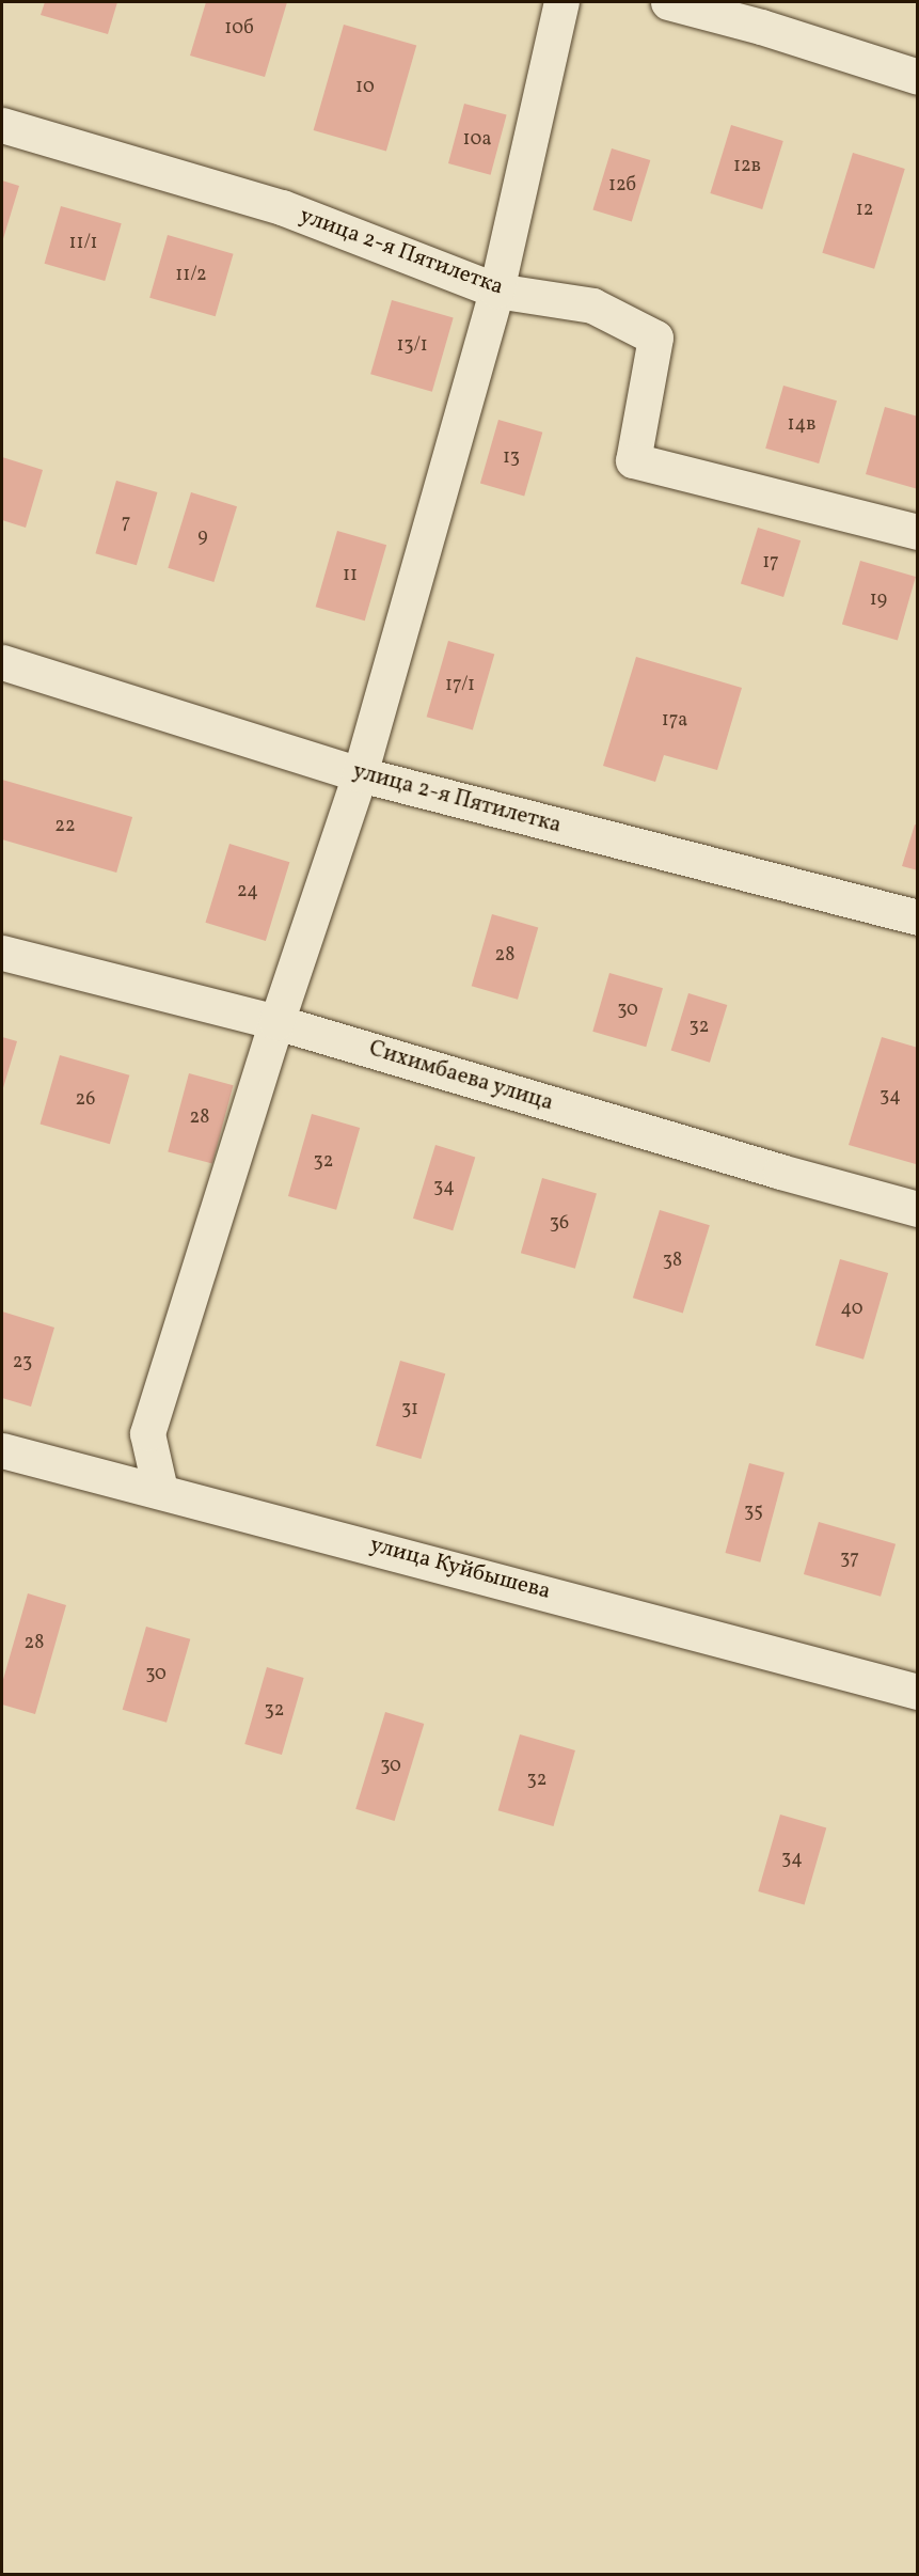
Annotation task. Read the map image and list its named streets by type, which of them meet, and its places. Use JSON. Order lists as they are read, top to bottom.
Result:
{
  "streets": {
    "street": ["улица 2-я Пятилетка", "Сихимбаева улица", "улица Куйбышева"]
  },
  "house_numbers": [
    "10б",
    "10",
    "10а",
    "12в",
    "12б",
    "12",
    "11/1",
    "11/2",
    "13/1",
    "14в",
    "13",
    "7",
    "9",
    "17",
    "11",
    "19",
    "17/1",
    "17а",
    "22",
    "24",
    "28",
    "30",
    "32",
    "34",
    "26",
    "28",
    "32",
    "34",
    "36",
    "38",
    "40",
    "23",
    "31",
    "35",
    "37",
    "28",
    "30",
    "32",
    "30",
    "32",
    "34"
  ]
}
